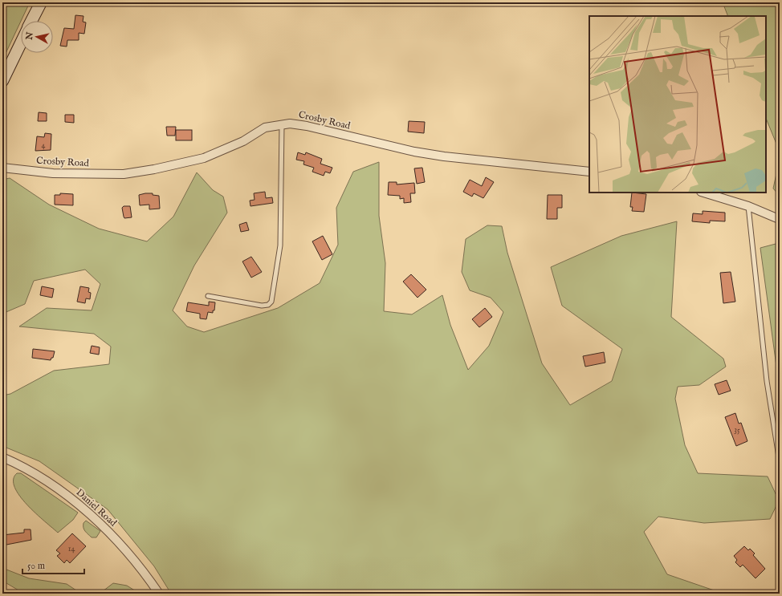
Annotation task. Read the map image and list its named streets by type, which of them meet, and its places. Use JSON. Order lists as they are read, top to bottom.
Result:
{
  "streets": {
    "street": ["Crosby Road", "Daniel Road"]
  },
  "house_numbers": ["4", "35", "14"],
  "scale_bar": "50 m",
  "north": "left"
}
